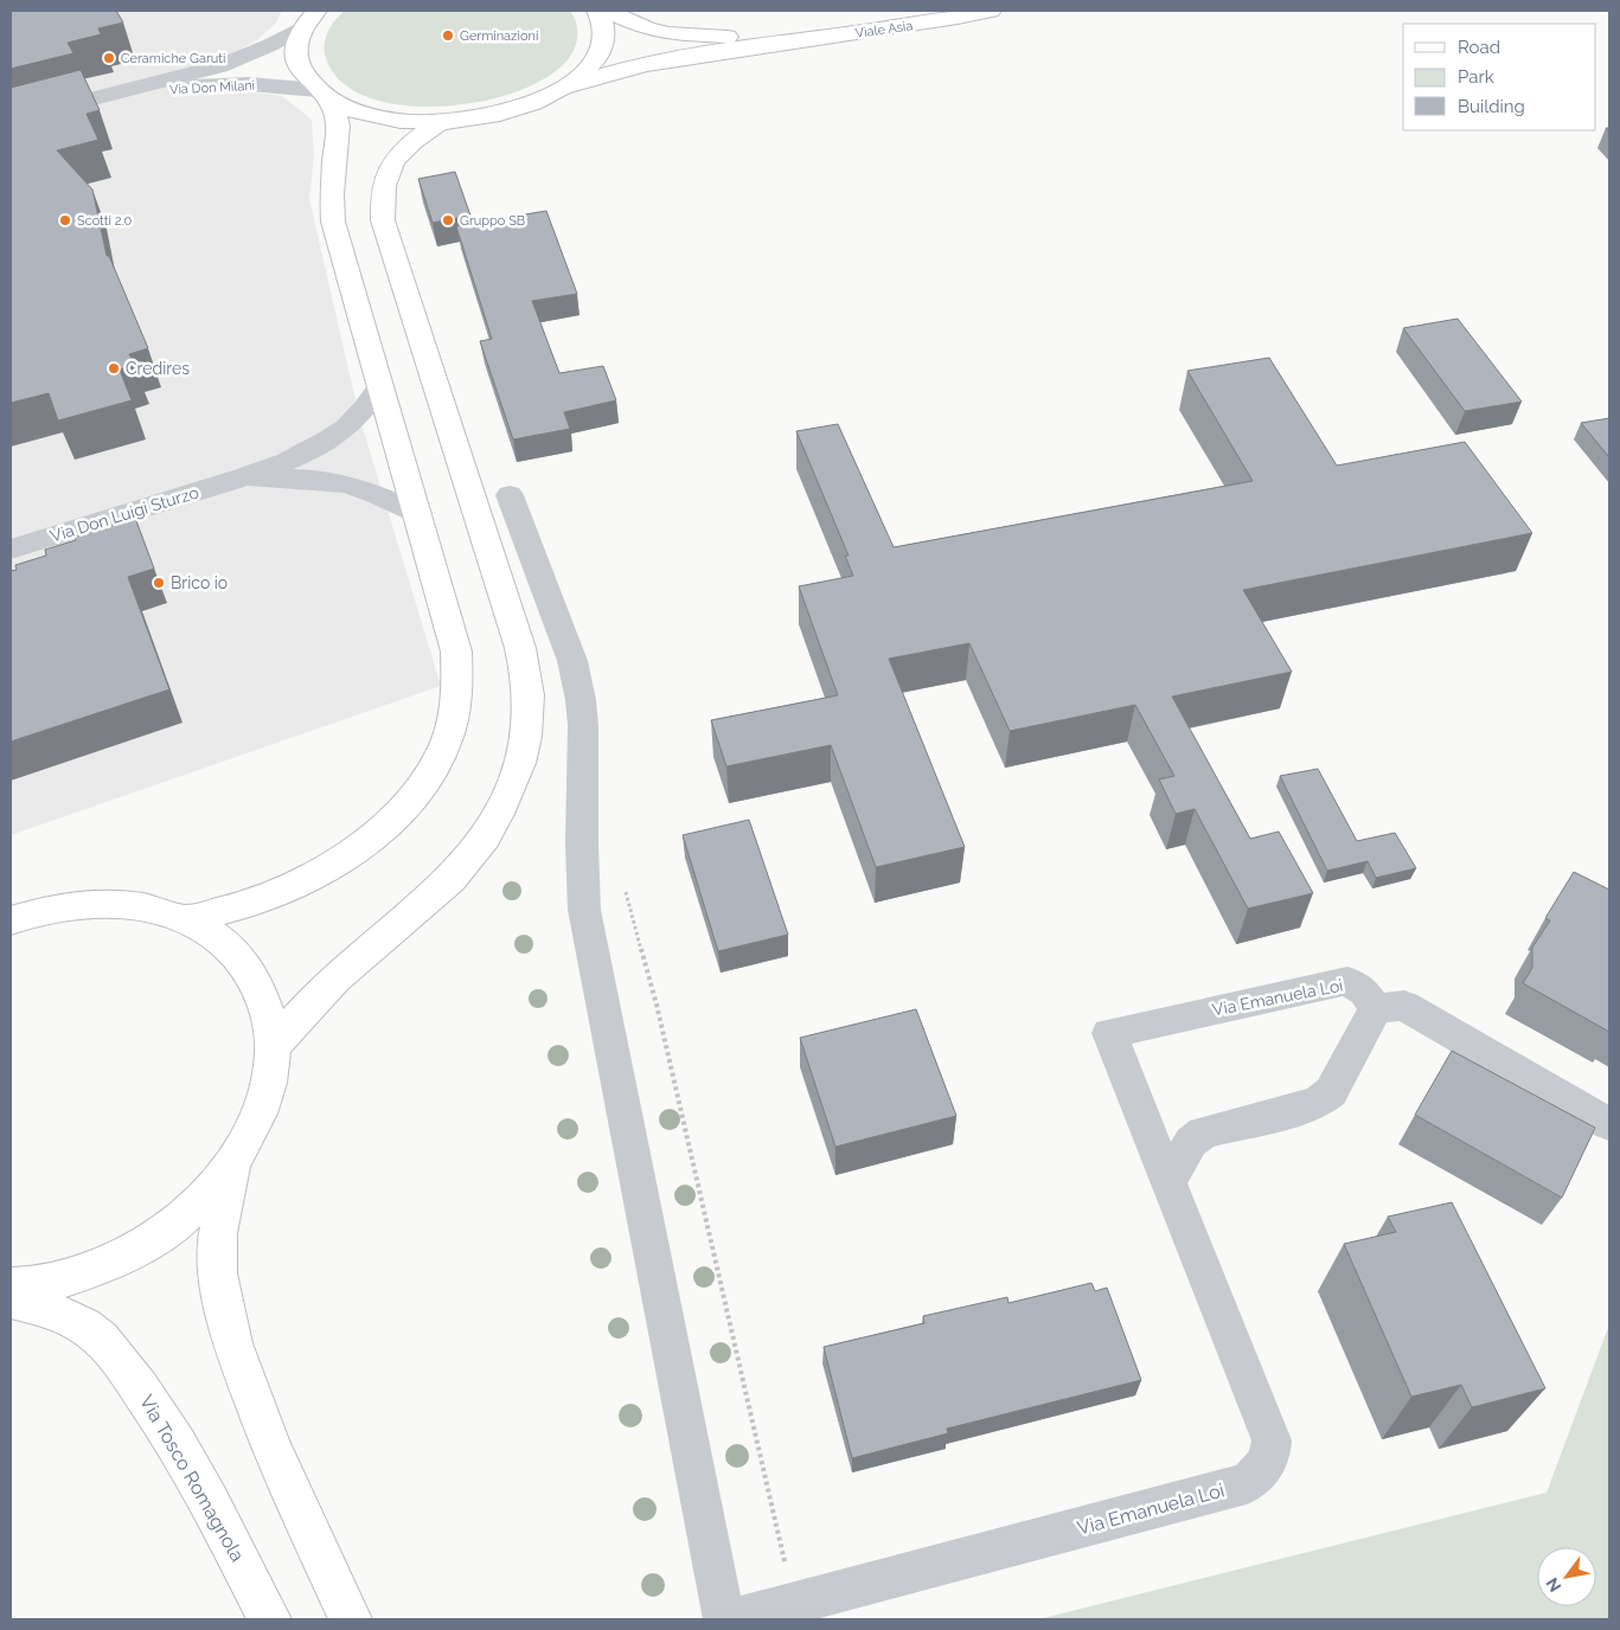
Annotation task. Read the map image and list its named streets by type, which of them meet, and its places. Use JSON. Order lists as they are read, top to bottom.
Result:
{
  "streets": {
    "main road": ["Viale Asia", "Via Tosco Romagnola"],
    "street": ["Via Don Milani", "Via Don Luigi Sturzo", "Via Emanuela Loi"]
  },
  "places": [
    "Germinazioni",
    "Ceramiche Garuti",
    "Scotti 2.0",
    "Gruppo SB",
    "Credires",
    "Brico io"
  ],
  "legend": ["Road", "Park", "Building"],
  "north": "bottom left"
}
